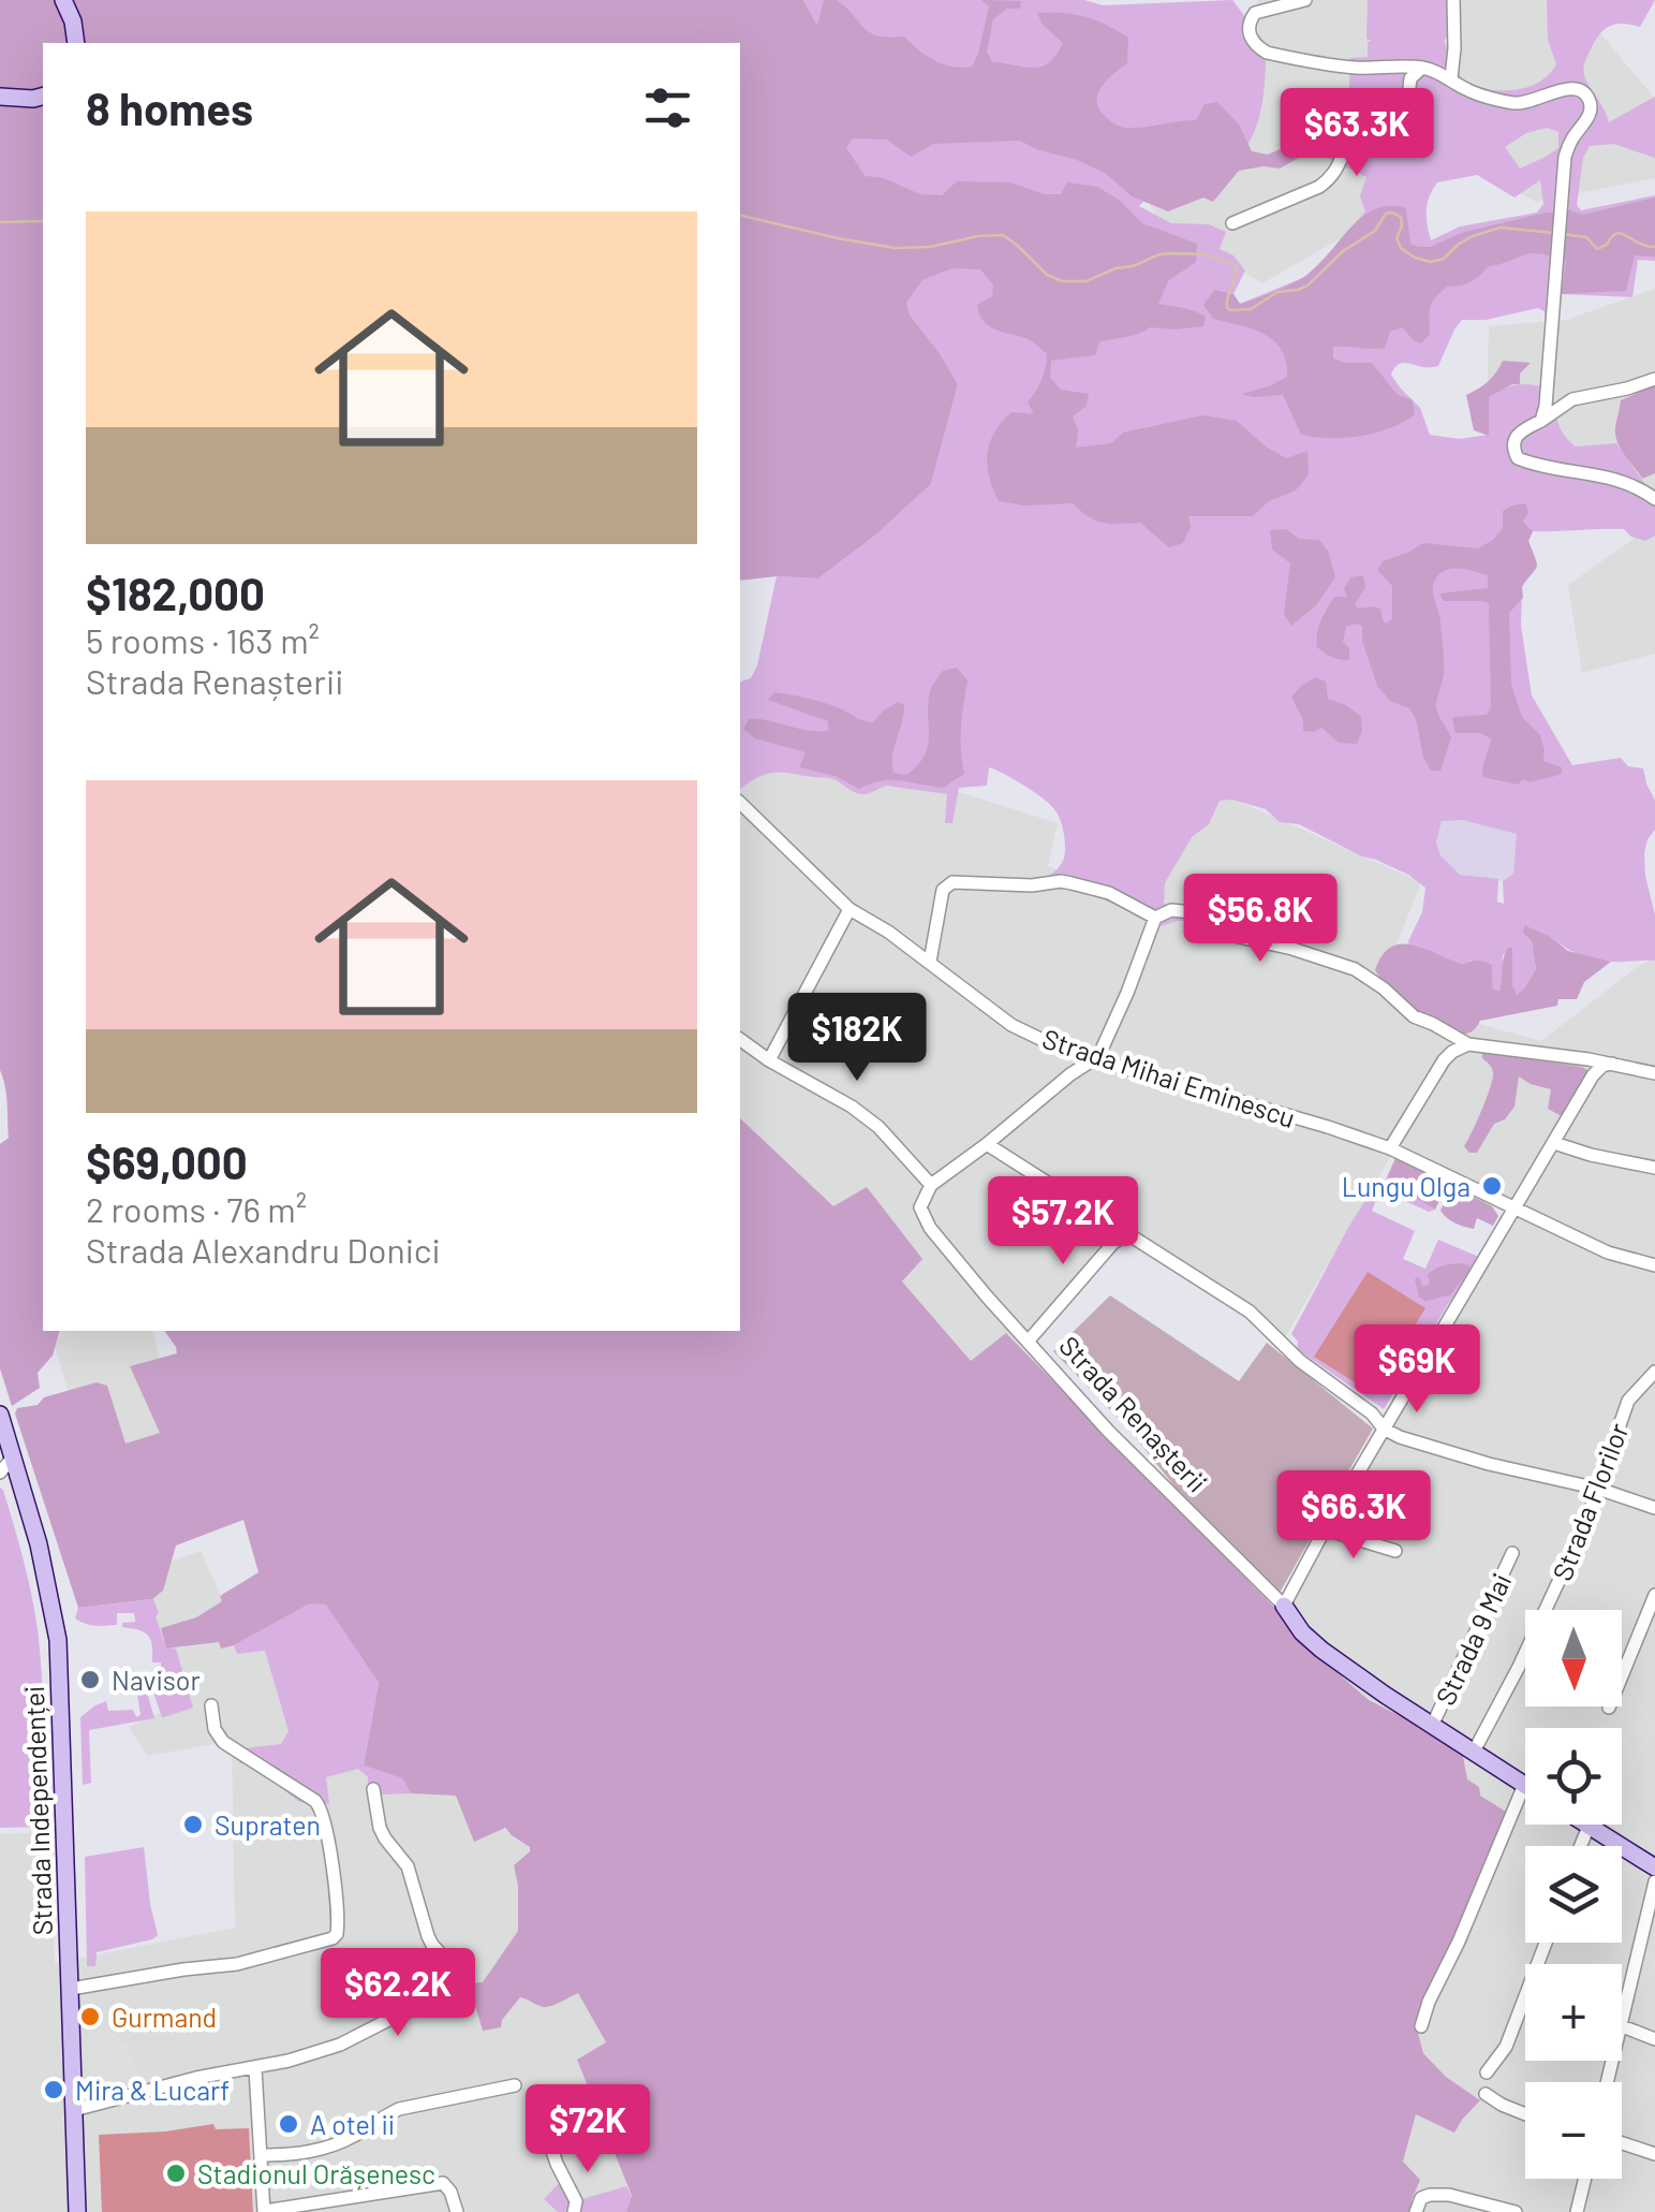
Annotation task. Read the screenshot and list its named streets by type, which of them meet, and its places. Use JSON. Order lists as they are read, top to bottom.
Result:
{
  "streets": {
    "main road": ["Strada Renașterii", "Strada Independenței"],
    "street": ["Strada Mihai Eminescu", "Strada Florilor", "Strada 9 Mai"]
  },
  "crossings": [
    ["Strada Renașterii", "Strada Florilor"],
    ["Strada Renașterii", "Strada 9 Mai"]
  ],
  "places": [
    "Lungu Olga",
    "Navisor",
    "Supraten",
    "Gurmand",
    "Mira & Lucarf",
    "A otel ii",
    "Stadionul Orășenesc"
  ],
  "north": "bottom",
  "page": {
    "heading": "8 homes",
    "price": [
      "$63.3K",
      "$56.8K",
      "$182K",
      "$57.2K",
      "$69K",
      "$66.3K",
      "$62.2K",
      "$72K"
    ],
    "list": [
      {
        "name": "$182,000",
        "note": "5 rooms · 163 m² · Strada Renașterii"
      },
      {
        "name": "$69,000",
        "note": "2 rooms · 76 m² · Strada Alexandru Donici"
      }
    ],
    "map_buttons": ["+", "−"]
  }
}
